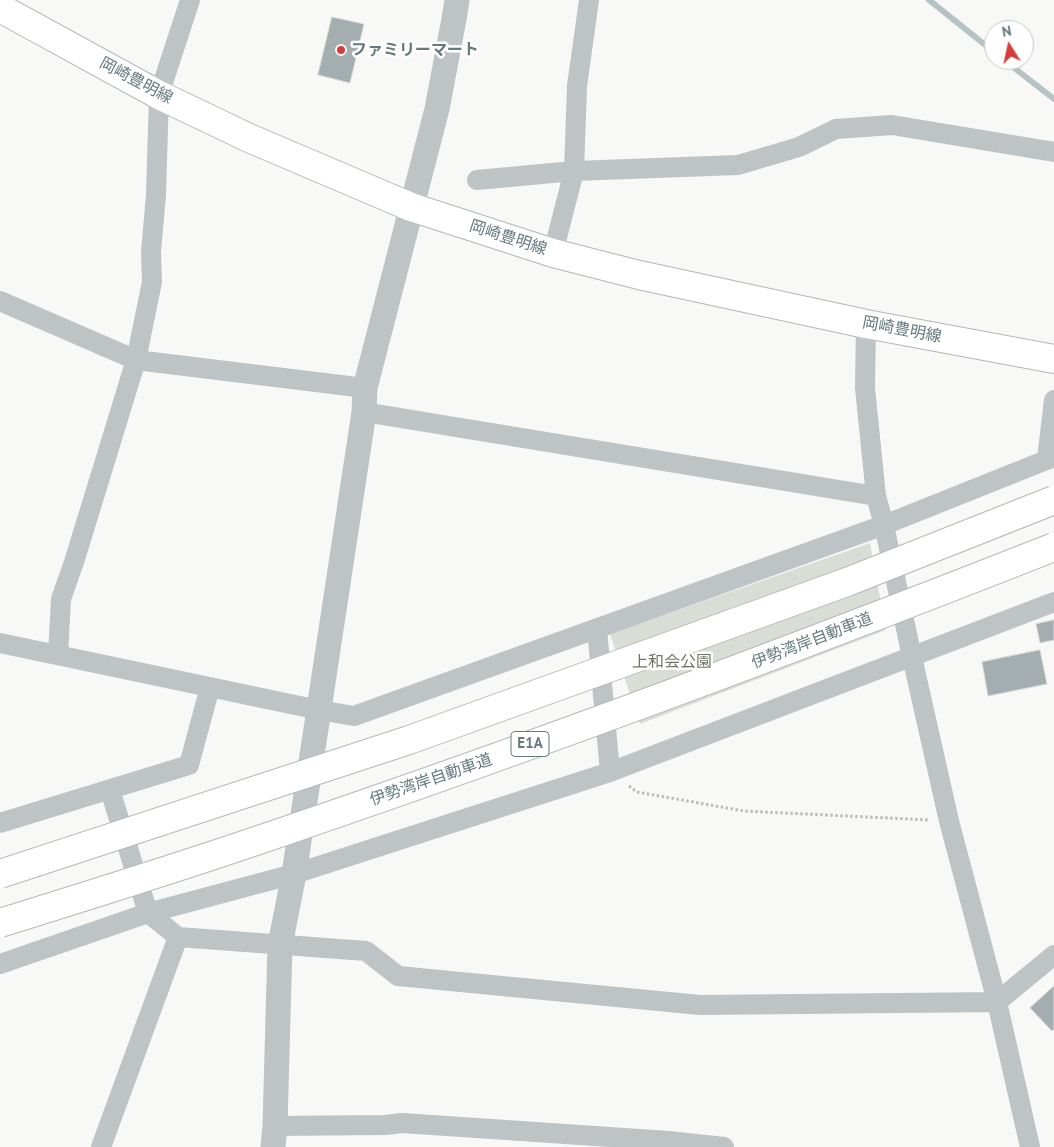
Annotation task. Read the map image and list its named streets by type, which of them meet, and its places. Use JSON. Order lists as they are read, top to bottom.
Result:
{
  "streets": {
    "main road": ["岡崎豊明線", "伊勢湾岸自動車道", "E1A"]
  },
  "parks": ["上和会公園"],
  "places": ["ファミリーマート"],
  "north": "top"
}
